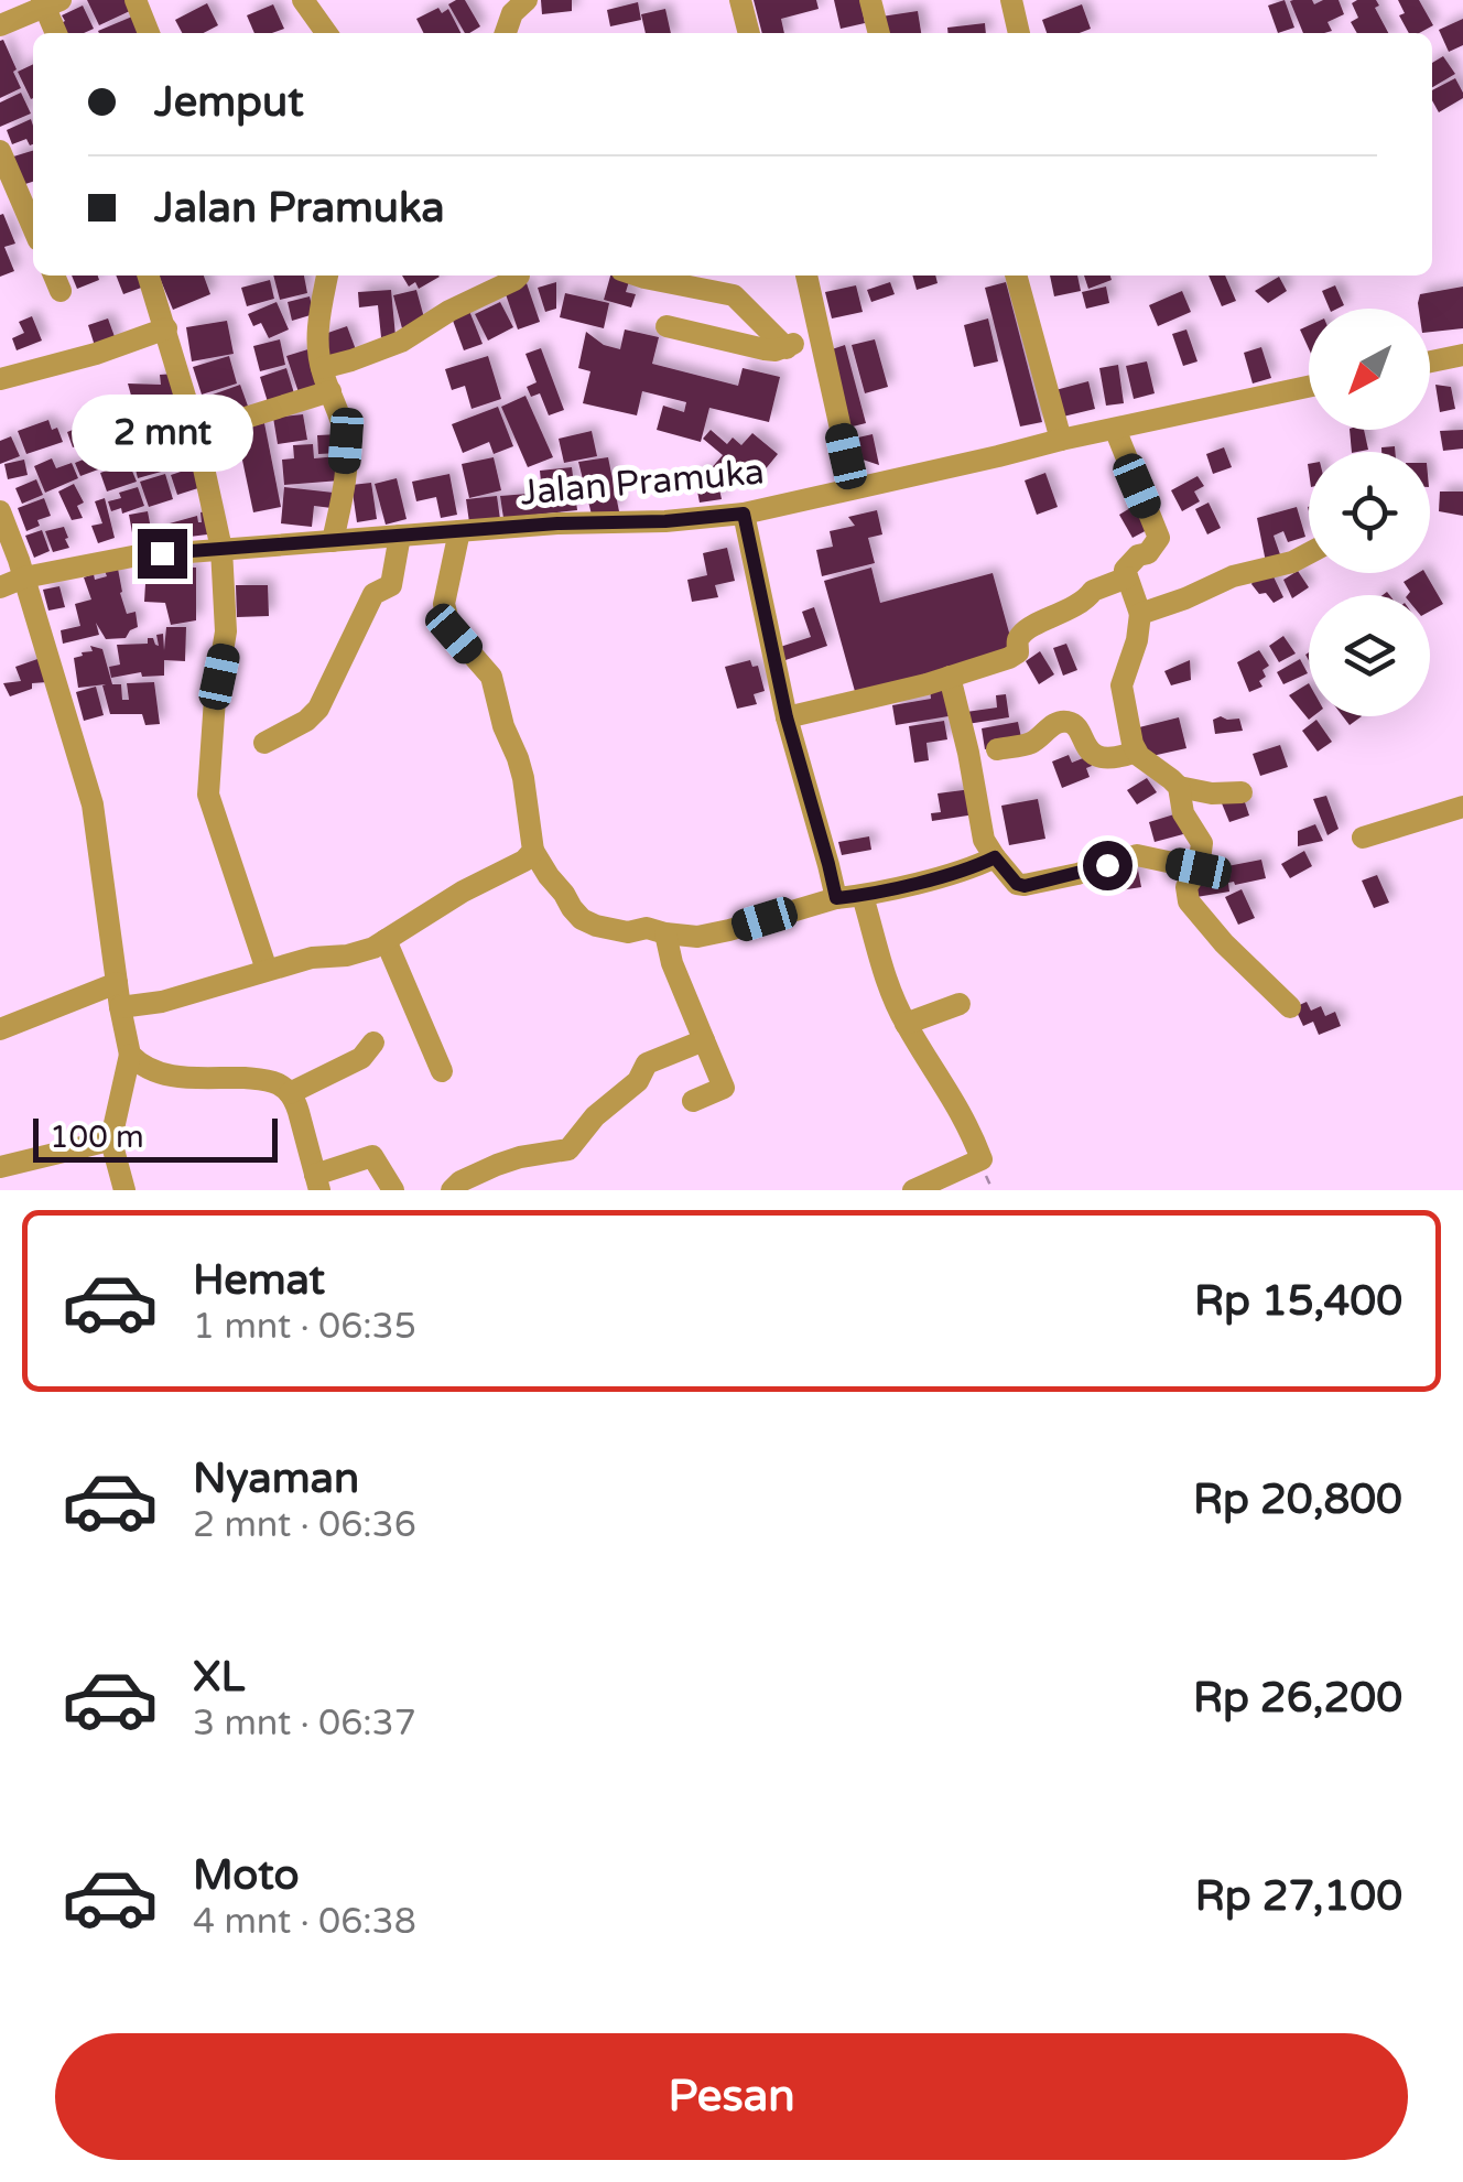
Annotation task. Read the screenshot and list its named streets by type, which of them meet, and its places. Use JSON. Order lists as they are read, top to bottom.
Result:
{
  "streets": {
    "street": ["Jalan Pramuka"]
  },
  "scale_bar": "100 m",
  "north": "bottom left",
  "page": {
    "banner": ["Jemput", "Jalan Pramuka"],
    "bubble": "2 mnt",
    "scale": "100 m",
    "list": [
      {
        "name": "Hemat",
        "note": "1 mnt · 06:35",
        "value": "Rp 15,400"
      },
      {
        "name": "Nyaman",
        "note": "2 mnt · 06:36",
        "value": "Rp 20,800"
      },
      {
        "name": "XL",
        "note": "3 mnt · 06:37",
        "value": "Rp 26,200"
      },
      {
        "name": "Moto",
        "note": "4 mnt · 06:38",
        "value": "Rp 27,100"
      }
    ],
    "buttons": "Pesan"
  }
}
